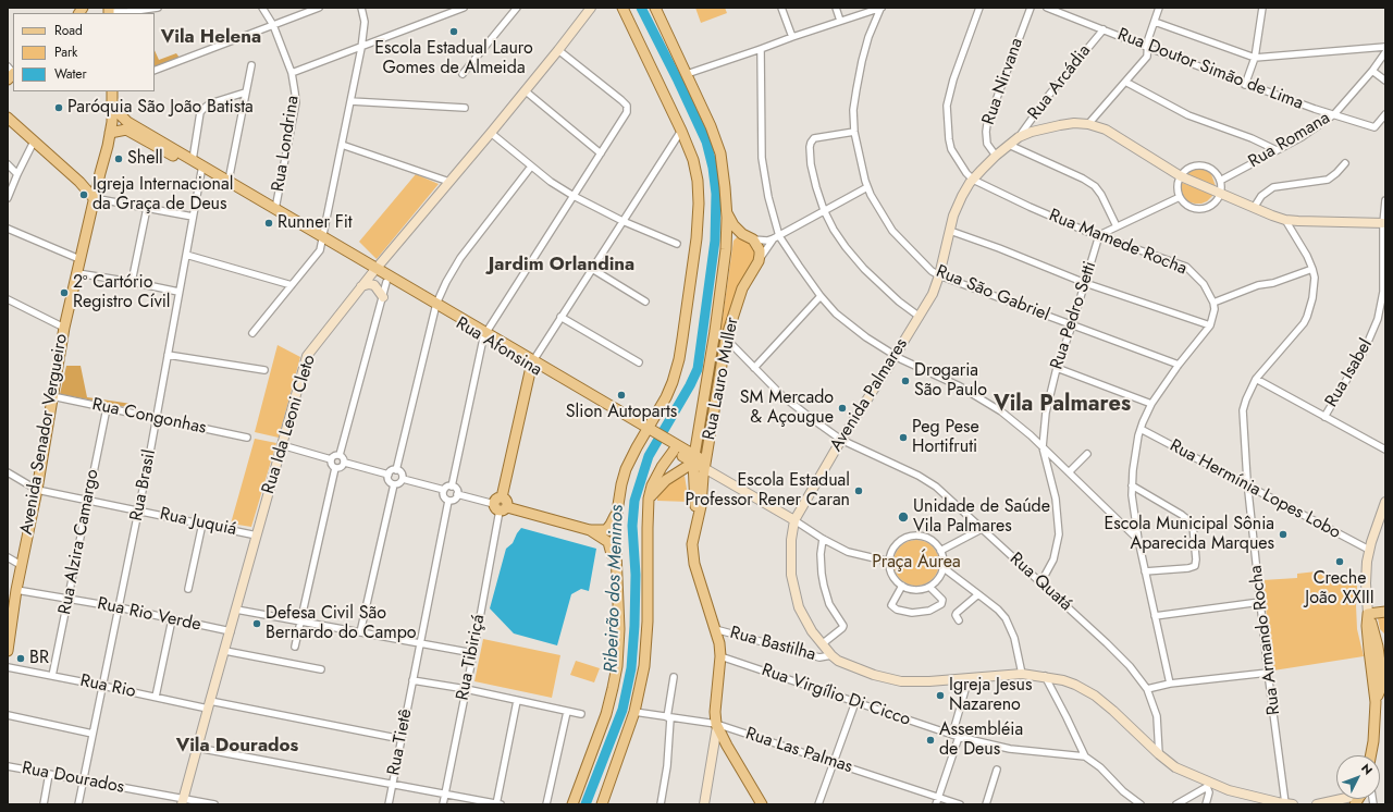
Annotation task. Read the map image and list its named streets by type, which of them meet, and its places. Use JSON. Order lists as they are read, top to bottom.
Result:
{
  "streets": {
    "main road": ["Rua Afonsina", "Rua Lauro Muller", "Avenida Senador Vergueiro"],
    "street": [
      "Rua Doutor Simão de Lima",
      "Rua Nirvana",
      "Rua Arcádia",
      "Rua Romana",
      "Rua Londrina",
      "Rua Mamede Rocha",
      "Rua São Gabriel",
      "Rua Pedro Setti",
      "Rua Isabel",
      "Avenida Palmares",
      "Rua Congonhas",
      "Rua Ida Leoni Cleto",
      "Rua Brasil",
      "Rua Hermínia Lopes Lobo",
      "Rua Juquiá",
      "Rua Alzira Camargo",
      "Rua Quatá",
      "Rua Rio Verde",
      "Rua Armando Rocha",
      "Rua Bastilha",
      "Rua Tibiriçá",
      "Rua Rio",
      "Rua Virgílio Di Cicco",
      "Rua Tietê",
      "Rua Las Palmas",
      "Rua Dourados"
    ]
  },
  "crossings": [
    ["Rua Doutor Simão de Lima", "Rua Arcádia"],
    ["Rua Doutor Simão de Lima", "Rua Romana"],
    ["Rua Nirvana", "Avenida Palmares"],
    ["Rua Arcádia", "Avenida Palmares"],
    ["Rua Londrina", "Rua Afonsina"],
    ["Rua Mamede Rocha", "Rua Pedro Setti"],
    ["Rua Mamede Rocha", "Avenida Palmares"],
    ["Rua São Gabriel", "Rua Pedro Setti"],
    ["Rua São Gabriel", "Avenida Palmares"],
    ["Rua Pedro Setti", "Rua Quatá"],
    ["Rua Afonsina", "Rua Lauro Muller"],
    ["Rua Afonsina", "Avenida Palmares"],
    ["Rua Afonsina", "Rua Ida Leoni Cleto"],
    ["Rua Afonsina", "Avenida Senador Vergueiro"],
    ["Rua Afonsina", "Rua Brasil"],
    ["Rua Isabel", "Avenida Palmares"],
    ["Rua Lauro Muller", "Rua Quatá"],
    ["Rua Lauro Muller", "Rua Bastilha"],
    ["Rua Lauro Muller", "Rua Virgílio Di Cicco"],
    ["Rua Lauro Muller", "Rua Las Palmas"],
    ["Avenida Palmares", "Rua Quatá"],
    ["Avenida Palmares", "Rua Armando Rocha"],
    ["Avenida Palmares", "Rua Bastilha"],
    ["Rua Congonhas", "Avenida Senador Vergueiro"],
    ["Rua Congonhas", "Rua Brasil"],
    ["Rua Congonhas", "Rua Alzira Camargo"],
    ["Rua Ida Leoni Cleto", "Rua Juquiá"],
    ["Rua Ida Leoni Cleto", "Rua Rio Verde"],
    ["Rua Ida Leoni Cleto", "Rua Rio"],
    ["Rua Ida Leoni Cleto", "Rua Dourados"],
    ["Avenida Senador Vergueiro", "Rua Juquiá"],
    ["Avenida Senador Vergueiro", "Rua Rio Verde"],
    ["Rua Brasil", "Rua Juquiá"],
    ["Rua Brasil", "Rua Rio Verde"],
    ["Rua Brasil", "Rua Rio"],
    ["Rua Brasil", "Rua Dourados"],
    ["Rua Hermínia Lopes Lobo", "Rua Armando Rocha"],
    ["Rua Juquiá", "Rua Alzira Camargo"],
    ["Rua Alzira Camargo", "Rua Rio Verde"],
    ["Rua Alzira Camargo", "Rua Rio"],
    ["Rua Rio", "Rua Tietê"]
  ],
  "districts": [
    "Vila Helena",
    "Jardim Orlandina",
    "Vila Palmares",
    "Vila Dourados"
  ],
  "water": ["Ribeirão dos Meninos"],
  "parks": ["Praça Áurea"],
  "places": [
    "Escola Estadual Lauro Gomes de Almeida",
    "Paróquia São João Batista",
    "Shell",
    "Igreja Internacional da Graça de Deus",
    "Runner Fit",
    "2º Cartório Registro Cívil",
    "Drogaria São Paulo",
    "Slion Autoparts",
    "SM Mercado & Açougue",
    "Peg Pese Hortifruti",
    "Escola Estadual Professor Rener Caran",
    "Unidade de Saúde Vila Palmares",
    "Escola Municipal Sônia Aparecida Marques",
    "Creche João XXIII",
    "Defesa Civil São Bernardo do Campo",
    "BR",
    "Igreja Jesus Nazareno",
    "Assembléia de Deus"
  ],
  "legend": ["Road", "Park", "Water"],
  "north": "top right"
}
